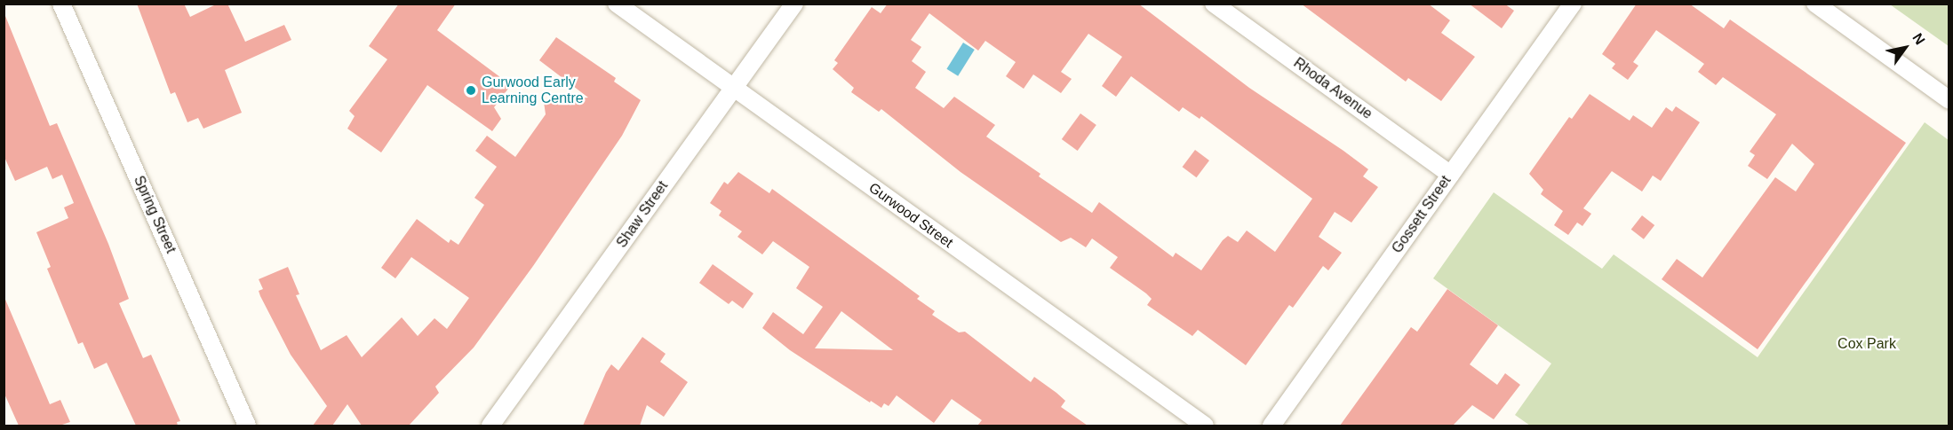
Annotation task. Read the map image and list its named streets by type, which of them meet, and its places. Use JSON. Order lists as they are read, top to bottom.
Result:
{
  "streets": {
    "street": [
      "Rhoda Avenue",
      "Spring Street",
      "Shaw Street",
      "Gossett Street",
      "Gurwood Street"
    ]
  },
  "crossings": [
    ["Rhoda Avenue", "Gossett Street"],
    ["Shaw Street", "Gurwood Street"]
  ],
  "parks": ["Cox Park"],
  "places": ["Gurwood Early Learning Centre"],
  "north": "top right"
}
